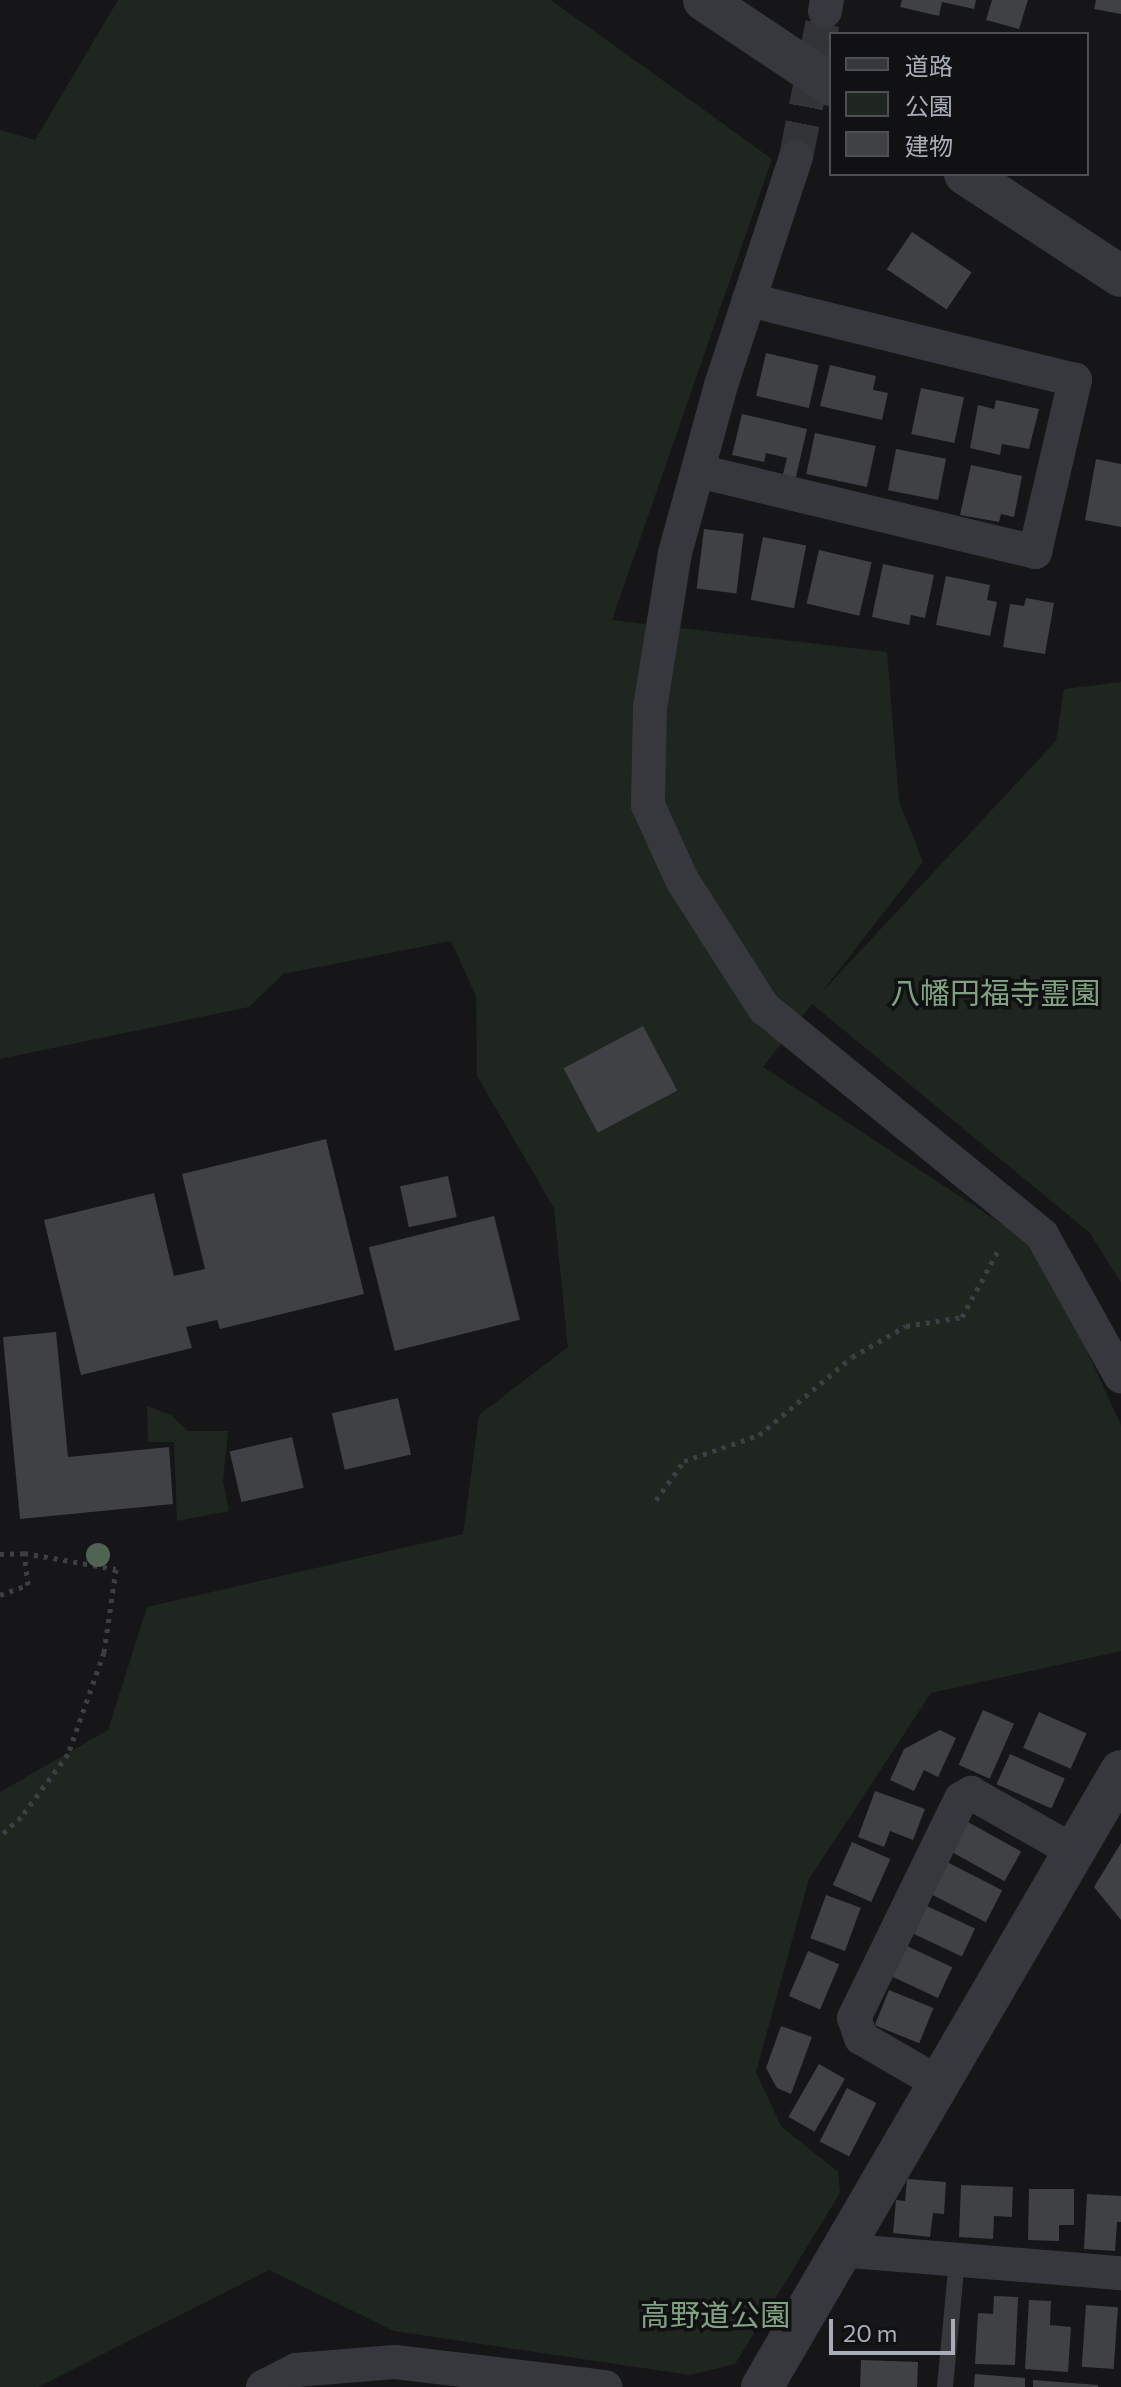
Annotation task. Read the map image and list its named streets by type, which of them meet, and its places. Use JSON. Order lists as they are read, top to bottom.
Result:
{
  "parks": ["八幡円福寺霊園", "高野道公園"],
  "legend": ["道路", "公園", "建物"],
  "scale_bar": "20 m"
}
